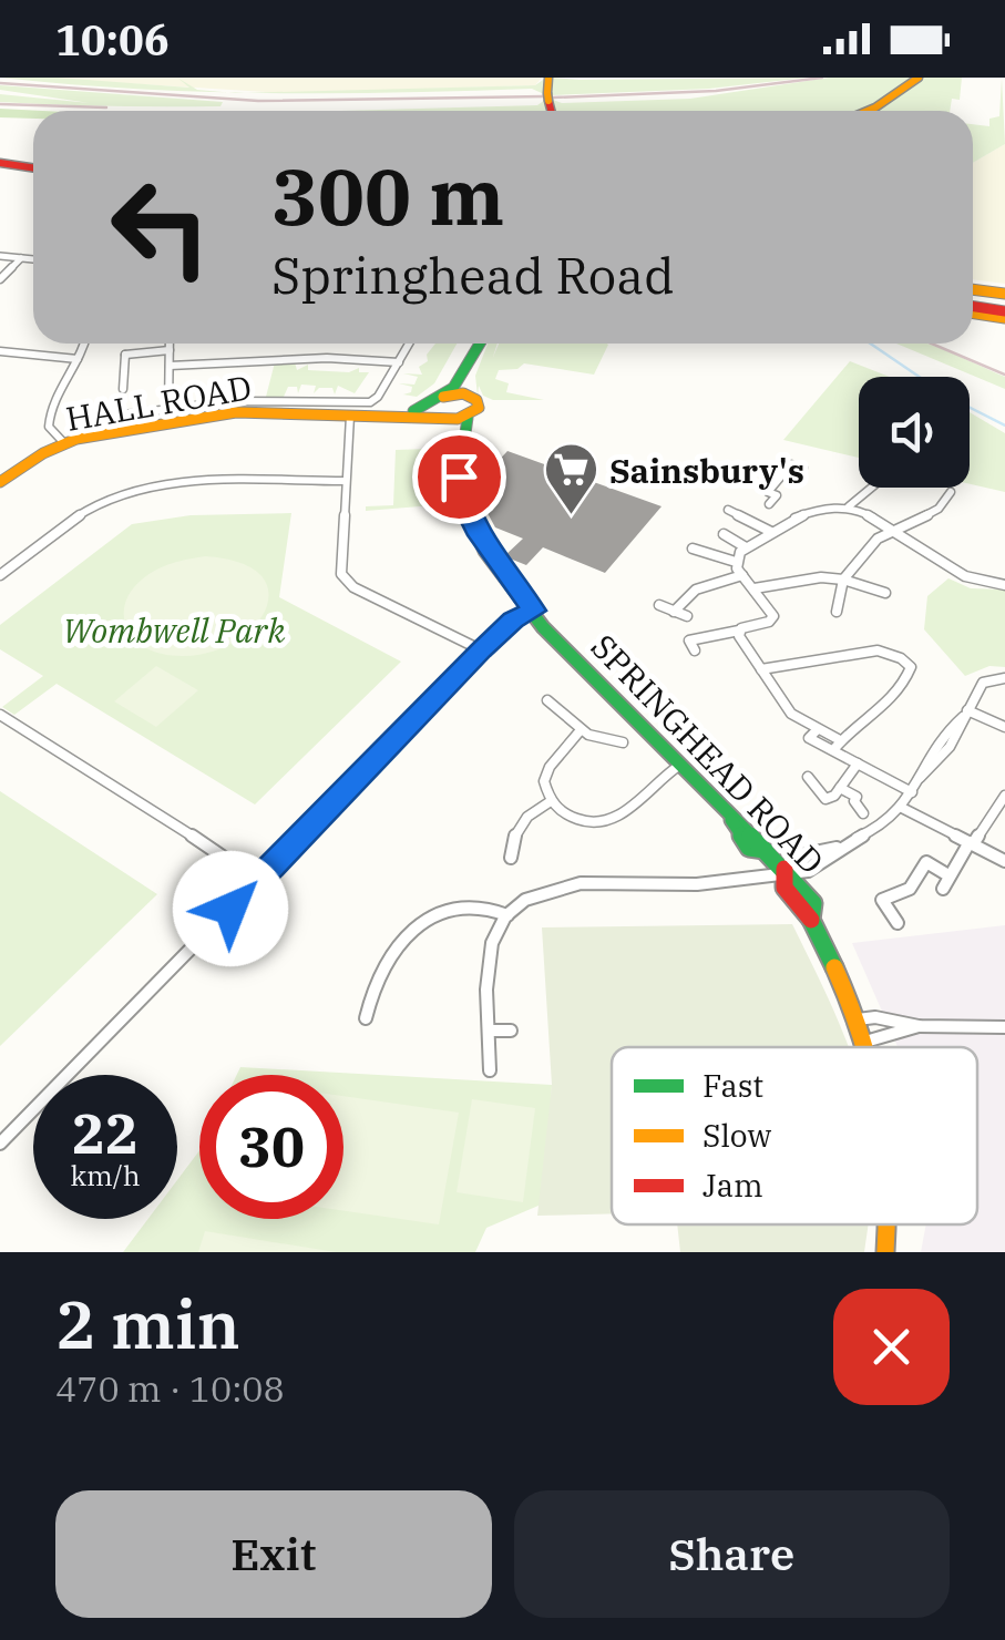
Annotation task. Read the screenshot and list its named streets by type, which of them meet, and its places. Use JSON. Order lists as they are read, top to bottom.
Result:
{
  "streets": {
    "main road": ["HALL ROAD", "SPRINGHEAD ROAD"]
  },
  "crossings": [
    ["HALL ROAD", "SPRINGHEAD ROAD"]
  ],
  "parks": ["Wombwell Park"],
  "places": {
    "supermarket": ["Sainsbury's"]
  },
  "legend": ["Fast", "Slow", "Jam"],
  "page": {
    "status": "10:06",
    "turn": ["300 m", "Springhead Road"],
    "speed": "22 km/h",
    "limit": "30",
    "heading": ["2 min", "470 m · 10:08"],
    "buttons": ["Exit", "Share"]
  }
}
